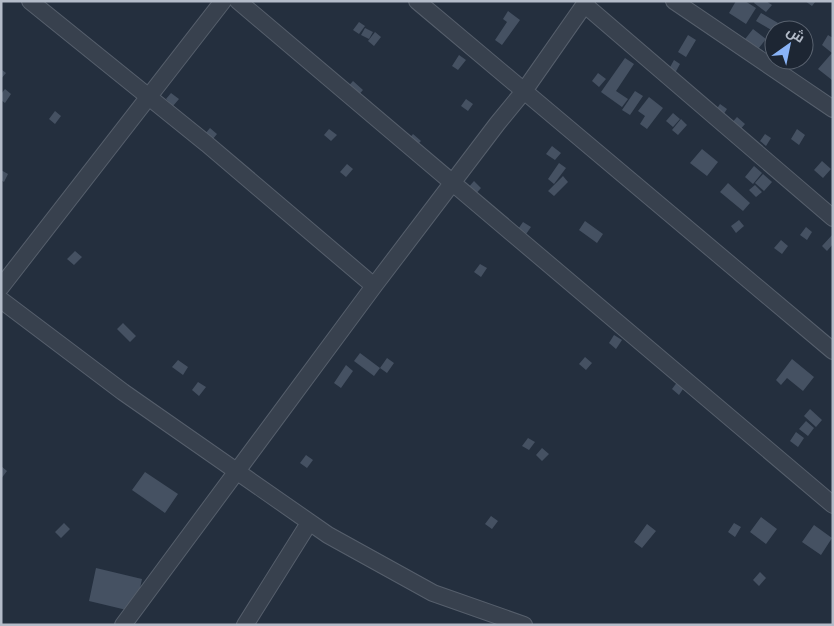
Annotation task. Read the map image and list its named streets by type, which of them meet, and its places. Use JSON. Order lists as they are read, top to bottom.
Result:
{
  "north": "top right"
}
